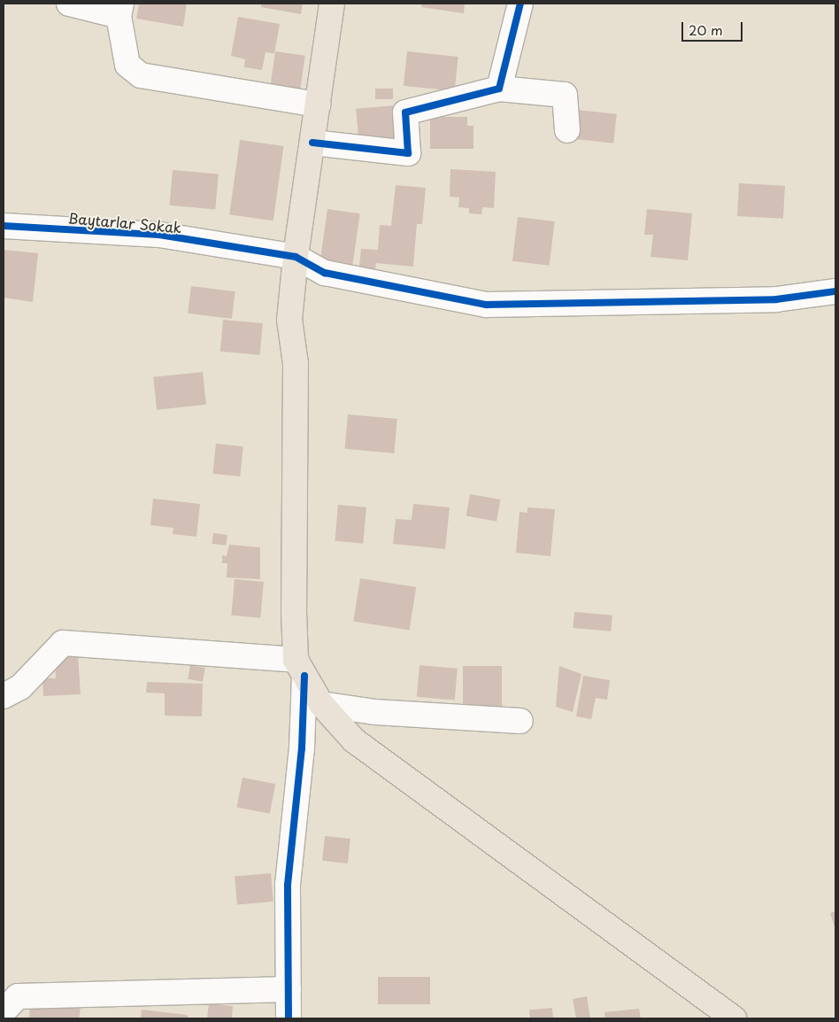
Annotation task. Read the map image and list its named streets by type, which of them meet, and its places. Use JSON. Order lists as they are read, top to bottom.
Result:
{
  "streets": {
    "street": ["Baytarlar Sokak"]
  },
  "scale_bar": "20 m"
}
